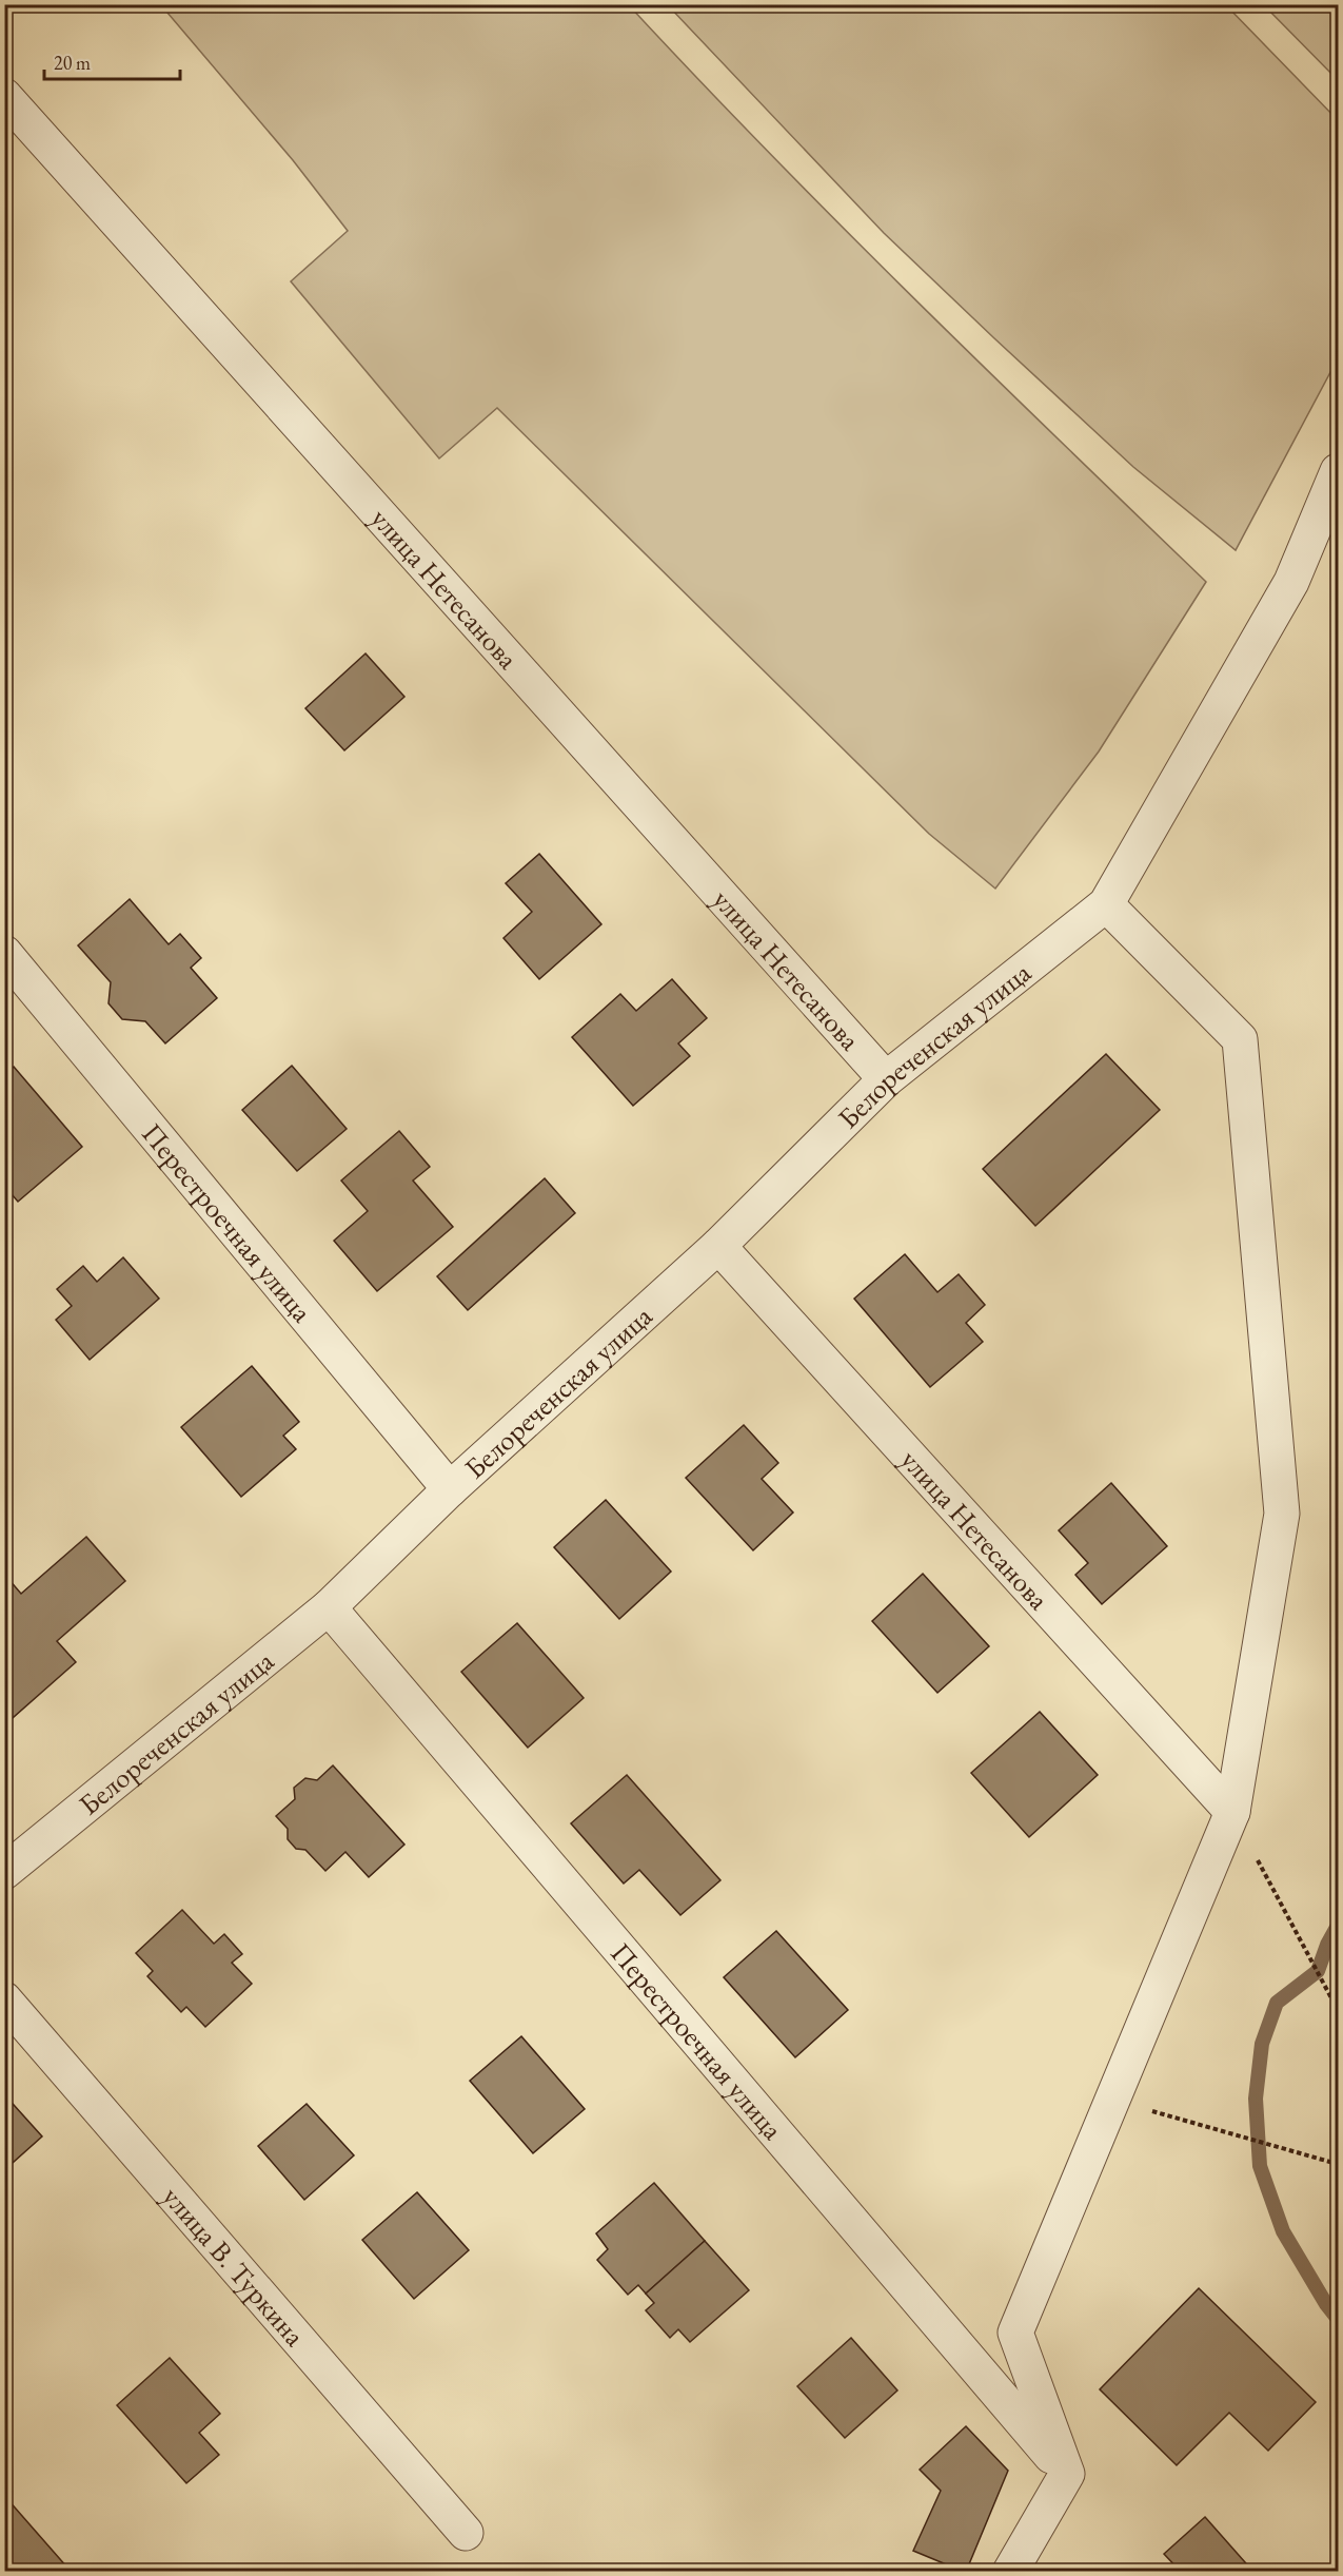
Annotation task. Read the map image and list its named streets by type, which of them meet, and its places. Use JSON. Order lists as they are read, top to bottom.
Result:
{
  "streets": {
    "street": [
      "улица Нетесанова",
      "Белореченская улица",
      "Перестроечная улица",
      "улица В. Туркина"
    ]
  },
  "crossings": [
    ["улица Нетесанова", "Белореченская улица"],
    ["Белореченская улица", "Перестроечная улица"]
  ],
  "scale_bar": "20 m"
}
